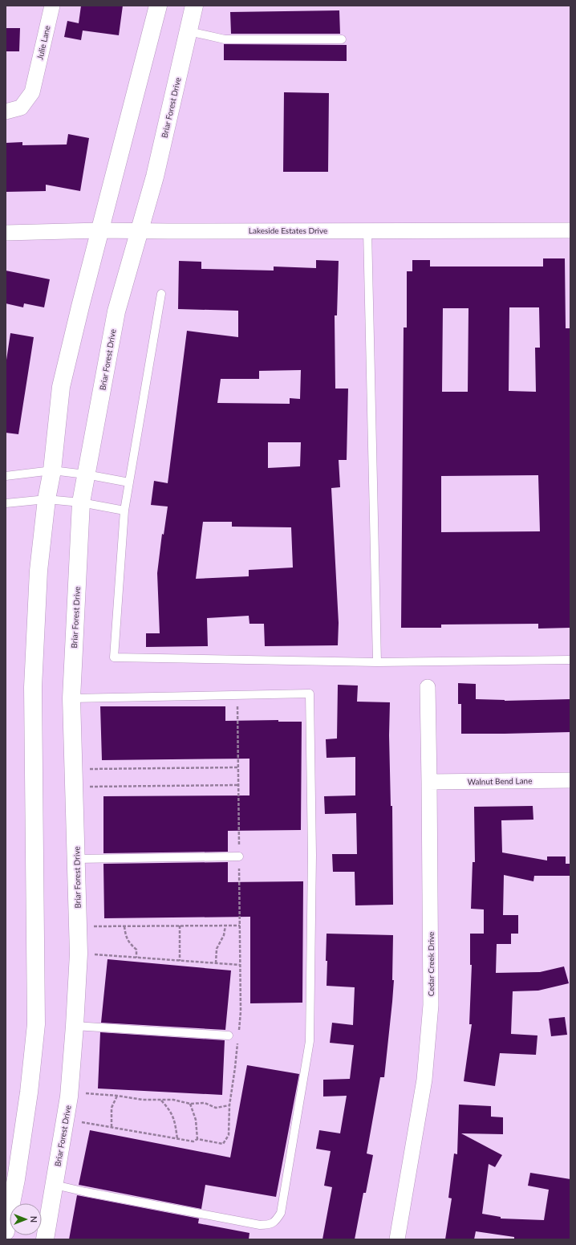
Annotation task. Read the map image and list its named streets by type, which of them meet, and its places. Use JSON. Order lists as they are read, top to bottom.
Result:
{
  "streets": {
    "main road": ["Briar Forest Drive"],
    "street": [
      "Julie Lane",
      "Lakeside Estates Drive",
      "Walnut Bend Lane",
      "Cedar Creek Drive"
    ]
  },
  "crossings": [
    ["Briar Forest Drive", "Lakeside Estates Drive"],
    ["Walnut Bend Lane", "Cedar Creek Drive"]
  ],
  "north": "right"
}
